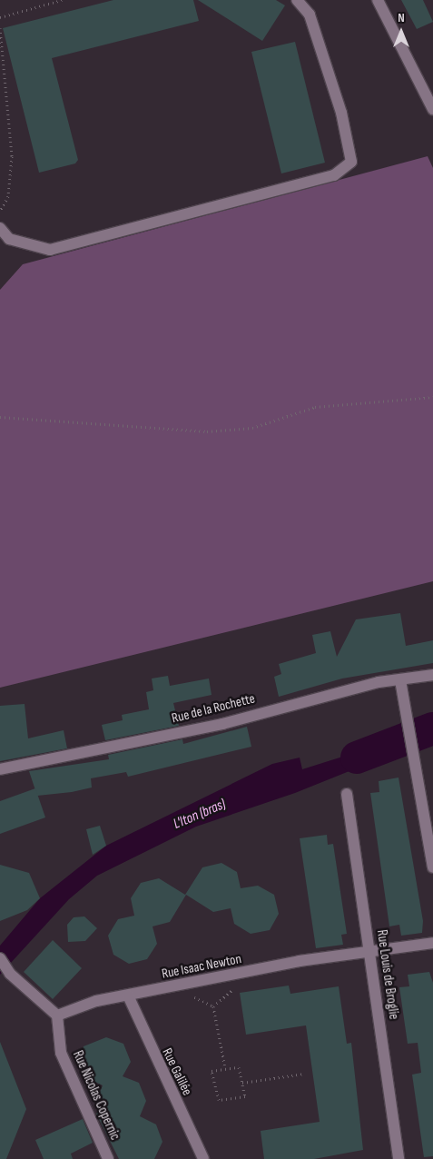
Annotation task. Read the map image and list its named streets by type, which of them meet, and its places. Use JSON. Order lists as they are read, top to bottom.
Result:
{
  "streets": {
    "street": [
      "Rue de la Rochette",
      "Rue Isaac Newton",
      "Rue Louis de Broglie",
      "Rue Galilée",
      "Rue Nicolas Copernic"
    ]
  },
  "crossings": [
    ["Rue Isaac Newton", "Rue Louis de Broglie"],
    ["Rue Isaac Newton", "Rue Galilée"],
    ["Rue Isaac Newton", "Rue Nicolas Copernic"]
  ],
  "water": ["L'Iton (bras)"],
  "north": "top"
}
